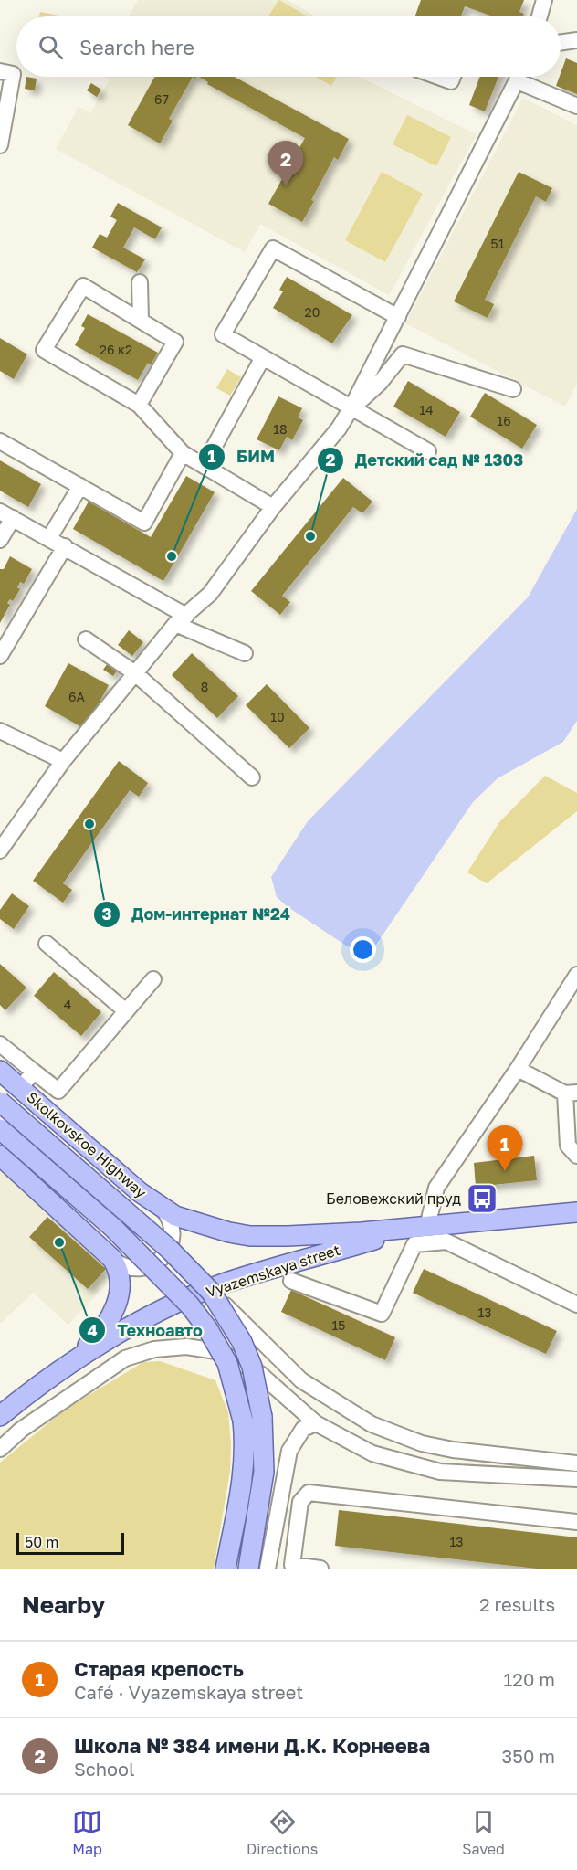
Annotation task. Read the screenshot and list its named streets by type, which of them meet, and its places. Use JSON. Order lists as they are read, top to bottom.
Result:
{
  "streets": {
    "main road": ["Skolkovskoe Highway", "Vyazemskaya street"]
  },
  "crossings": [
    ["Skolkovskoe Highway", "Vyazemskaya street"]
  ],
  "places": {
    "other": [
      "Детский сад № 1303",
      "БИМ",
      "Дом-интернат №24",
      "Техноавто"
    ],
    "bus stop": ["Беловежский пруд"]
  },
  "house_numbers": [
    "67",
    "51",
    "20",
    "26 к2",
    "14",
    "16",
    "18",
    "8",
    "6А",
    "10",
    "4",
    "13",
    "15",
    "13"
  ],
  "scale_bar": "50 m",
  "page": {
    "search": "Search here",
    "pins": ["2", "1"],
    "scale": "50 m",
    "heading": ["Nearby", "2 results"],
    "list": [
      {
        "mark": "1",
        "name": "Старая крепость",
        "note": "Café · Vyazemskaya street",
        "value": "120 m"
      },
      {
        "mark": "2",
        "name": "Школа № 384 имени Д.К. Корнеева",
        "note": "School",
        "value": "350 m"
      }
    ],
    "nav": ["Map", "Directions", "Saved"]
  }
}
